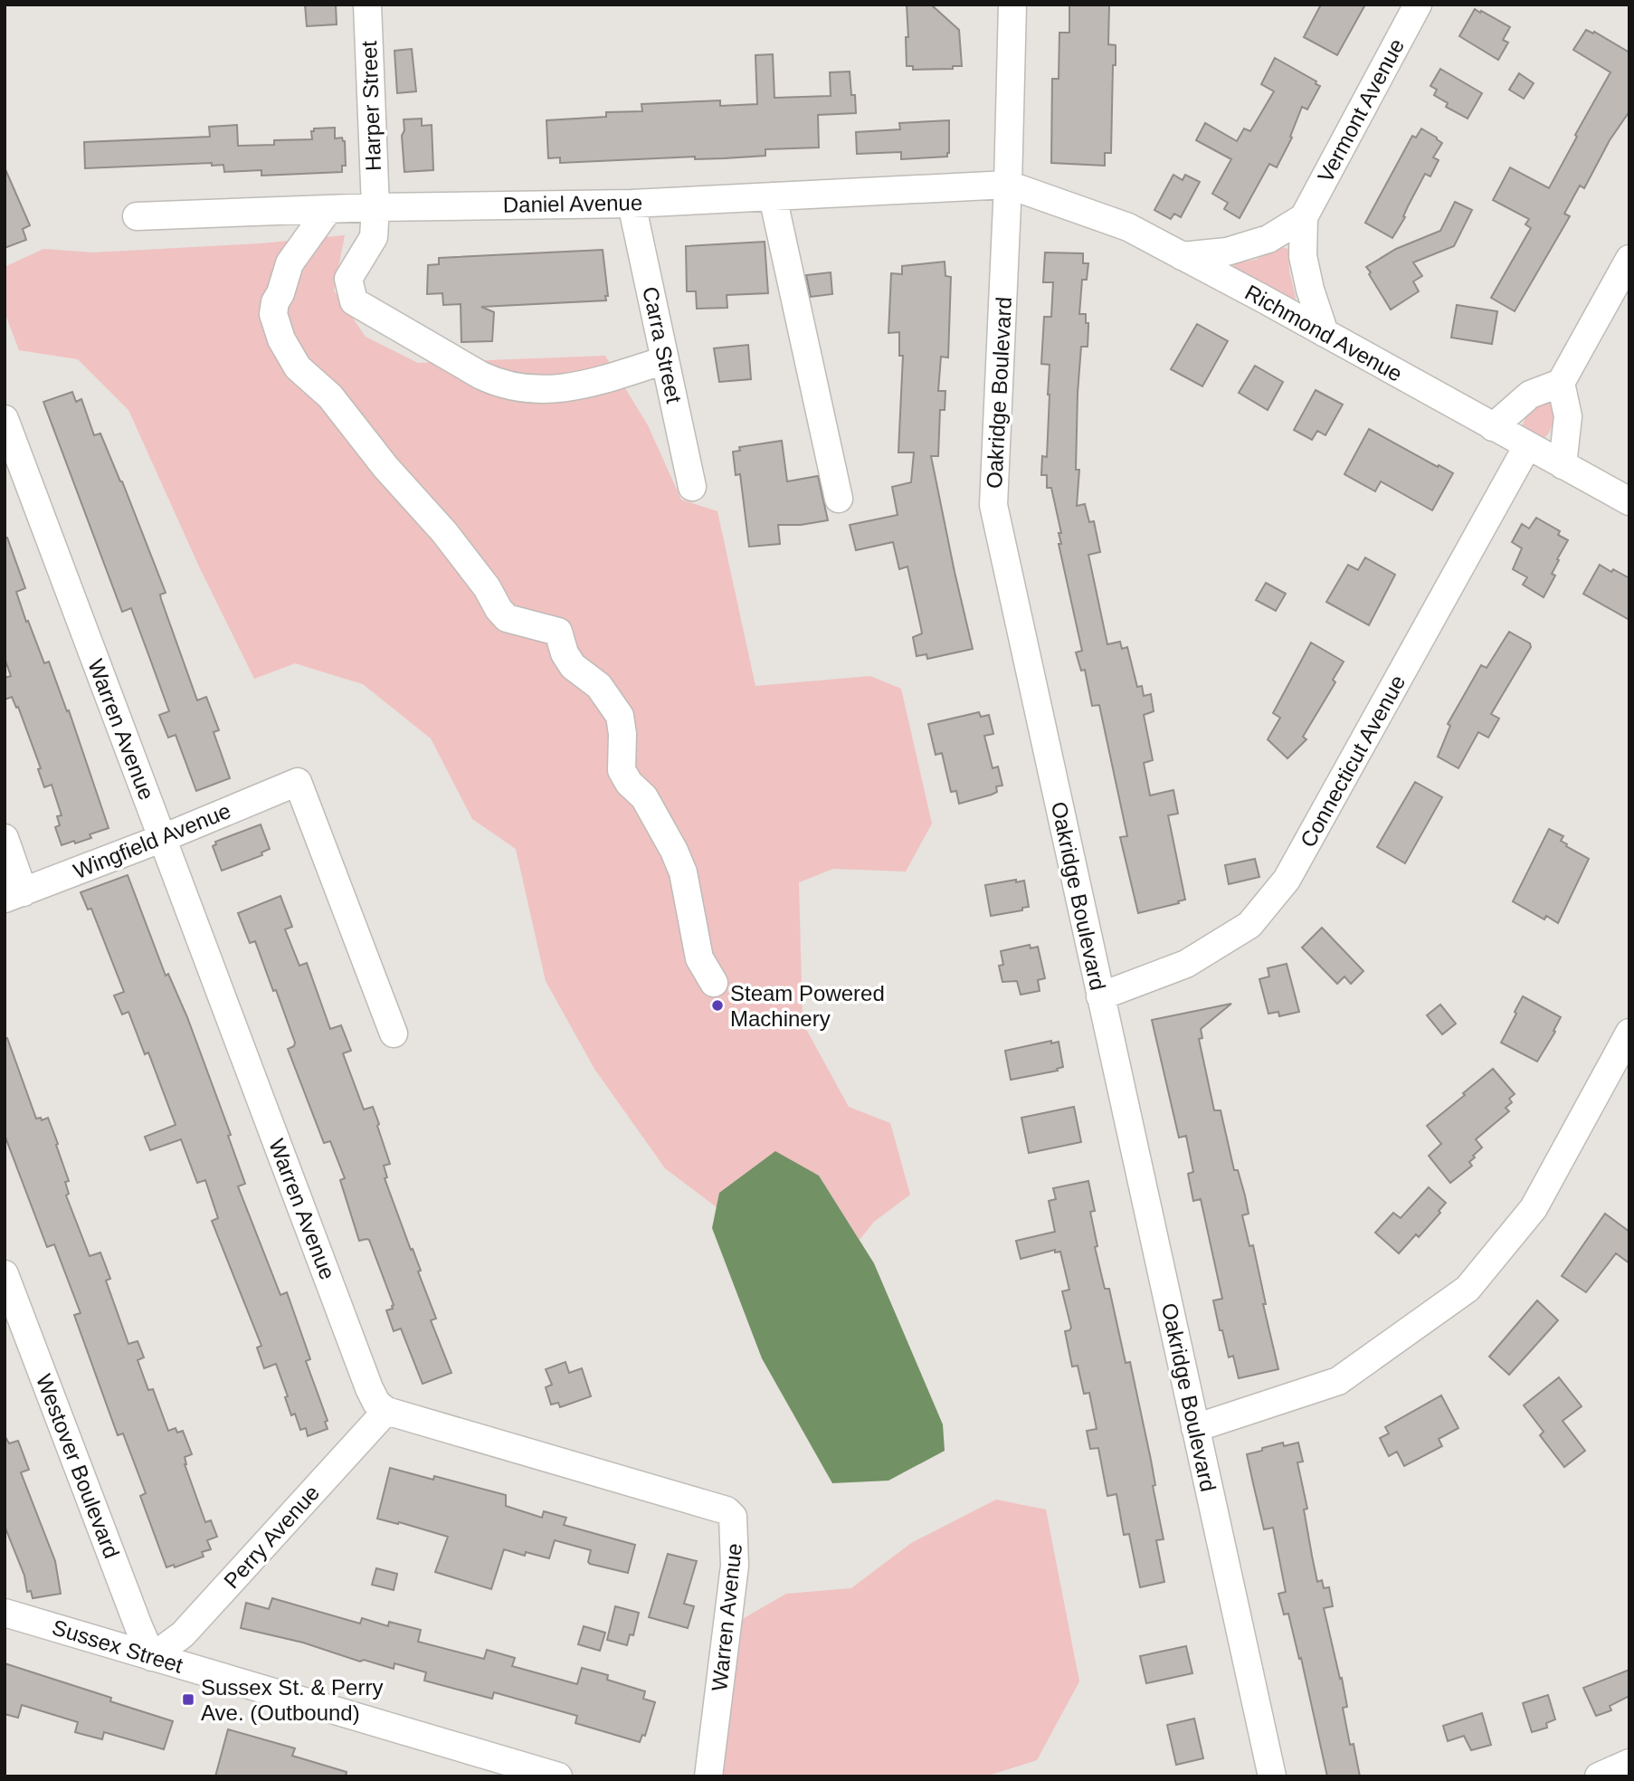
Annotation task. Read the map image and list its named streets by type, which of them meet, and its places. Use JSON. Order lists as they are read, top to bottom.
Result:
{
  "streets": {
    "street": [
      "Harper Street",
      "Vermont Avenue",
      "Daniel Avenue",
      "Richmond Avenue",
      "Carra Street",
      "Oakridge Boulevard",
      "Warren Avenue",
      "Connecticut Avenue",
      "Wingfield Avenue",
      "Westover Boulevard",
      "Perry Avenue",
      "Sussex Street"
    ]
  },
  "crossings": [
    ["Harper Street", "Daniel Avenue"],
    ["Harper Street", "Carra Street"],
    ["Vermont Avenue", "Richmond Avenue"],
    ["Daniel Avenue", "Richmond Avenue"],
    ["Daniel Avenue", "Carra Street"],
    ["Daniel Avenue", "Oakridge Boulevard"],
    ["Richmond Avenue", "Oakridge Boulevard"],
    ["Richmond Avenue", "Connecticut Avenue"],
    ["Oakridge Boulevard", "Connecticut Avenue"],
    ["Warren Avenue", "Wingfield Avenue"],
    ["Warren Avenue", "Perry Avenue"],
    ["Westover Boulevard", "Perry Avenue"],
    ["Westover Boulevard", "Sussex Street"],
    ["Perry Avenue", "Sussex Street"]
  ],
  "places": {
    "other": ["Steam Powered Machinery"],
    "transit": ["Sussex St. & Perry Ave. (Outbound)"]
  }
}
